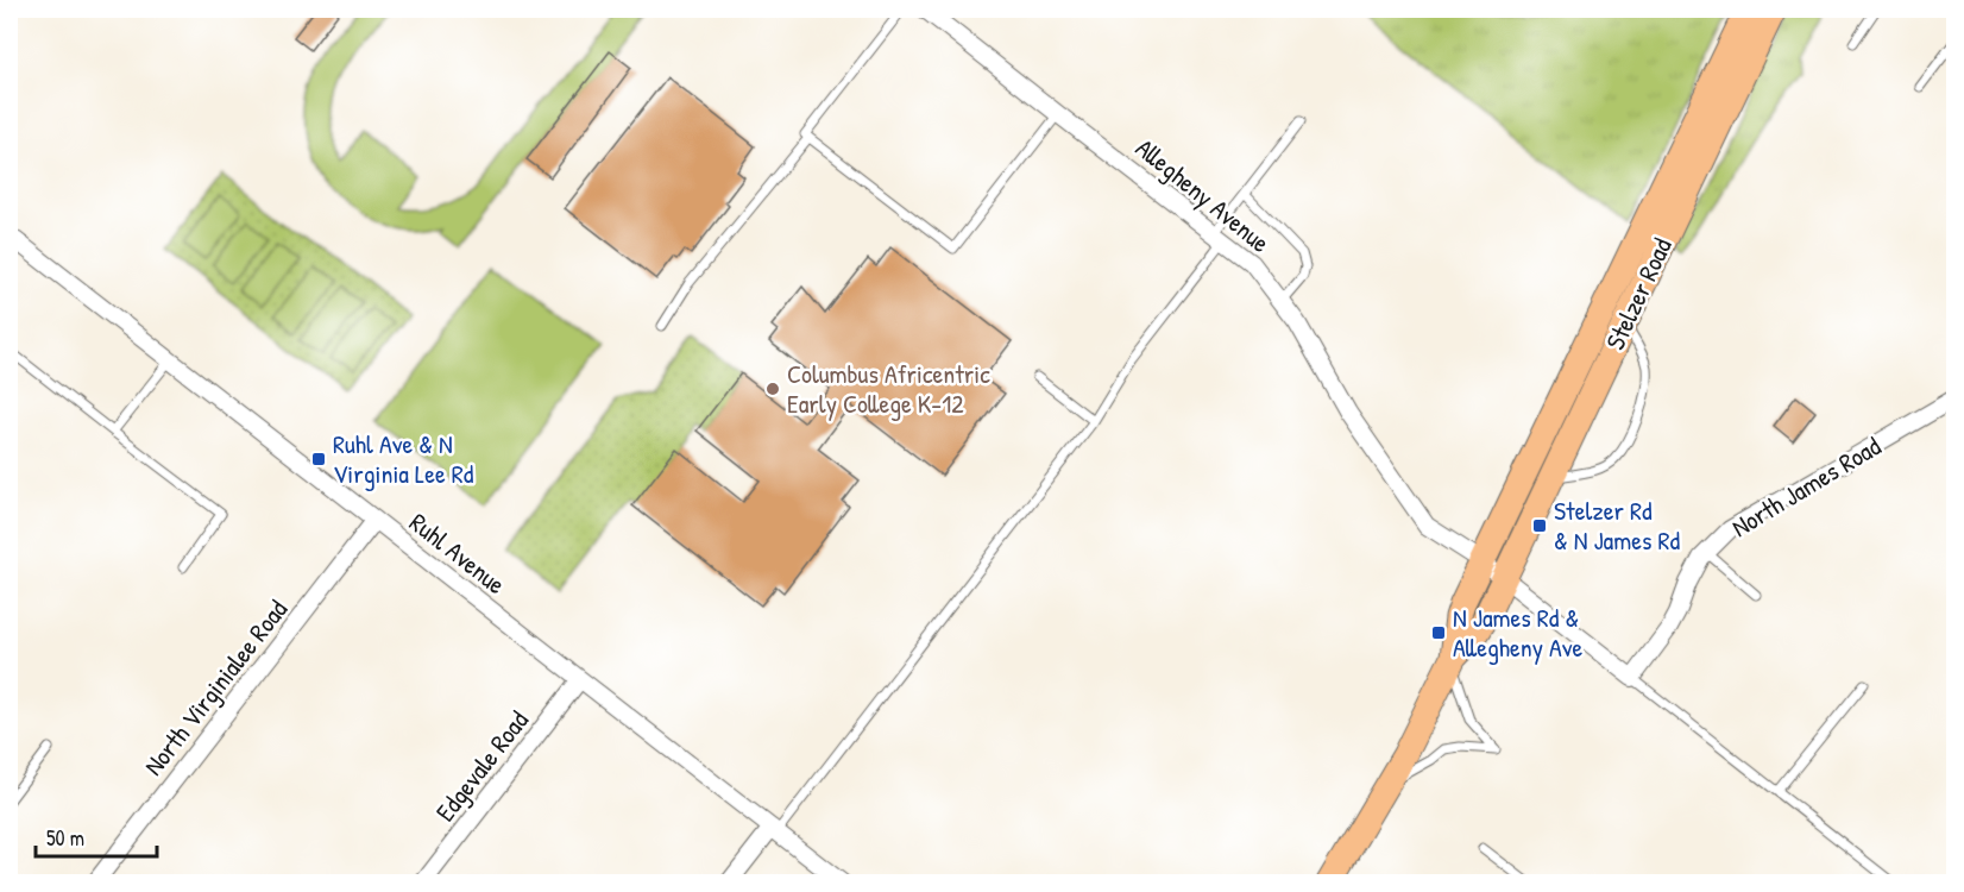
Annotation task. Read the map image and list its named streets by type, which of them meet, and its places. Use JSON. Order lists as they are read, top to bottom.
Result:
{
  "streets": {
    "main road": ["Stelzer Road"],
    "street": [
      "Allegheny Avenue",
      "North James Road",
      "Ruhl Avenue",
      "North Virginialee Road",
      "Edgevale Road"
    ]
  },
  "crossings": [
    ["Allegheny Avenue", "Stelzer Road"],
    ["Ruhl Avenue", "North Virginialee Road"],
    ["Ruhl Avenue", "Edgevale Road"]
  ],
  "places": {
    "other": ["Columbus Africentric Early College K-12"],
    "transit": ["Ruhl Ave & N Virginia Lee Rd", "Stelzer Rd & N James Rd", "N James Rd & Allegheny Ave"]
  },
  "scale_bar": "50 m"
}
